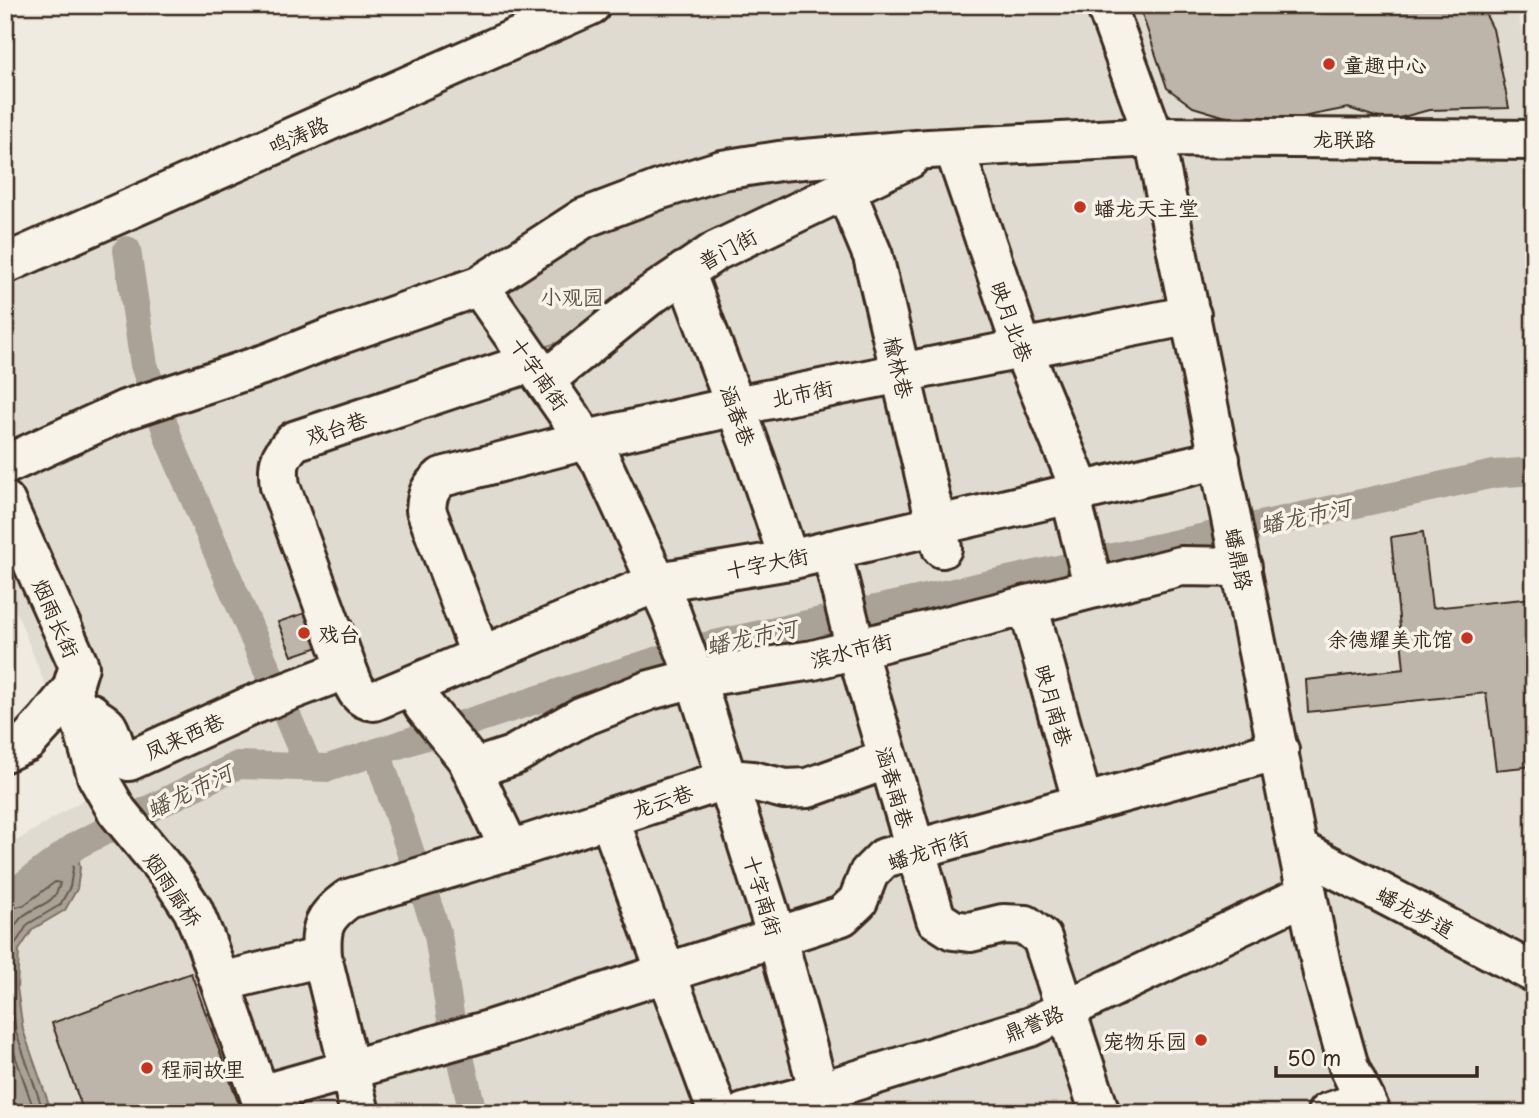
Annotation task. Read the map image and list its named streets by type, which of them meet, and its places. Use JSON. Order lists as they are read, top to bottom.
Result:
{
  "streets": {
    "street": [
      "鸣涛路",
      "龙联路",
      "普门街",
      "映月北巷",
      "榆林巷",
      "十字南街",
      "北市街",
      "涵春巷",
      "戏台巷",
      "蟠鼎路",
      "十字大街",
      "烟雨长街",
      "滨水市街",
      "映月南巷",
      "凤来西巷",
      "涵春南巷",
      "龙云巷",
      "蟠龙市街",
      "烟雨廊桥",
      "蟠龙步道",
      "鼎誉路"
    ]
  },
  "crossings": [
    ["龙联路", "普门街"],
    ["龙联路", "映月北巷"],
    ["龙联路", "十字南街"],
    ["龙联路", "蟠鼎路"],
    ["普门街", "映月北巷"],
    ["普门街", "榆林巷"],
    ["普门街", "十字南街"],
    ["普门街", "涵春巷"],
    ["普门街", "戏台巷"],
    ["映月北巷", "北市街"],
    ["映月北巷", "十字大街"],
    ["映月北巷", "滨水市街"],
    ["榆林巷", "北市街"],
    ["榆林巷", "十字大街"],
    ["十字南街", "北市街"],
    ["十字南街", "戏台巷"],
    ["十字南街", "十字大街"],
    ["十字南街", "滨水市街"],
    ["十字南街", "龙云巷"],
    ["十字南街", "蟠龙市街"],
    ["十字南街", "鼎誉路"],
    ["北市街", "涵春巷"],
    ["北市街", "蟠鼎路"],
    ["北市街", "十字大街"],
    ["涵春巷", "十字大街"],
    ["戏台巷", "十字大街"],
    ["戏台巷", "凤来西巷"],
    ["蟠鼎路", "十字大街"],
    ["蟠鼎路", "滨水市街"],
    ["蟠鼎路", "蟠龙市街"],
    ["蟠鼎路", "蟠龙步道"],
    ["蟠鼎路", "鼎誉路"],
    ["十字大街", "凤来西巷"],
    ["十字大街", "涵春南巷"],
    ["烟雨长街", "凤来西巷"],
    ["烟雨长街", "烟雨廊桥"],
    ["滨水市街", "映月南巷"],
    ["滨水市街", "涵春南巷"],
    ["映月南巷", "蟠龙市街"],
    ["凤来西巷", "烟雨廊桥"],
    ["涵春南巷", "龙云巷"],
    ["涵春南巷", "蟠龙市街"],
    ["涵春南巷", "鼎誉路"]
  ],
  "water": ["蟠龙市河"],
  "parks": ["小观园"],
  "places": [
    "童趣中心",
    "蟠龙天主堂",
    "戏台",
    "余德耀美术馆",
    "宠物乐园",
    "程祠故里"
  ],
  "scale_bar": "50 m"
}
